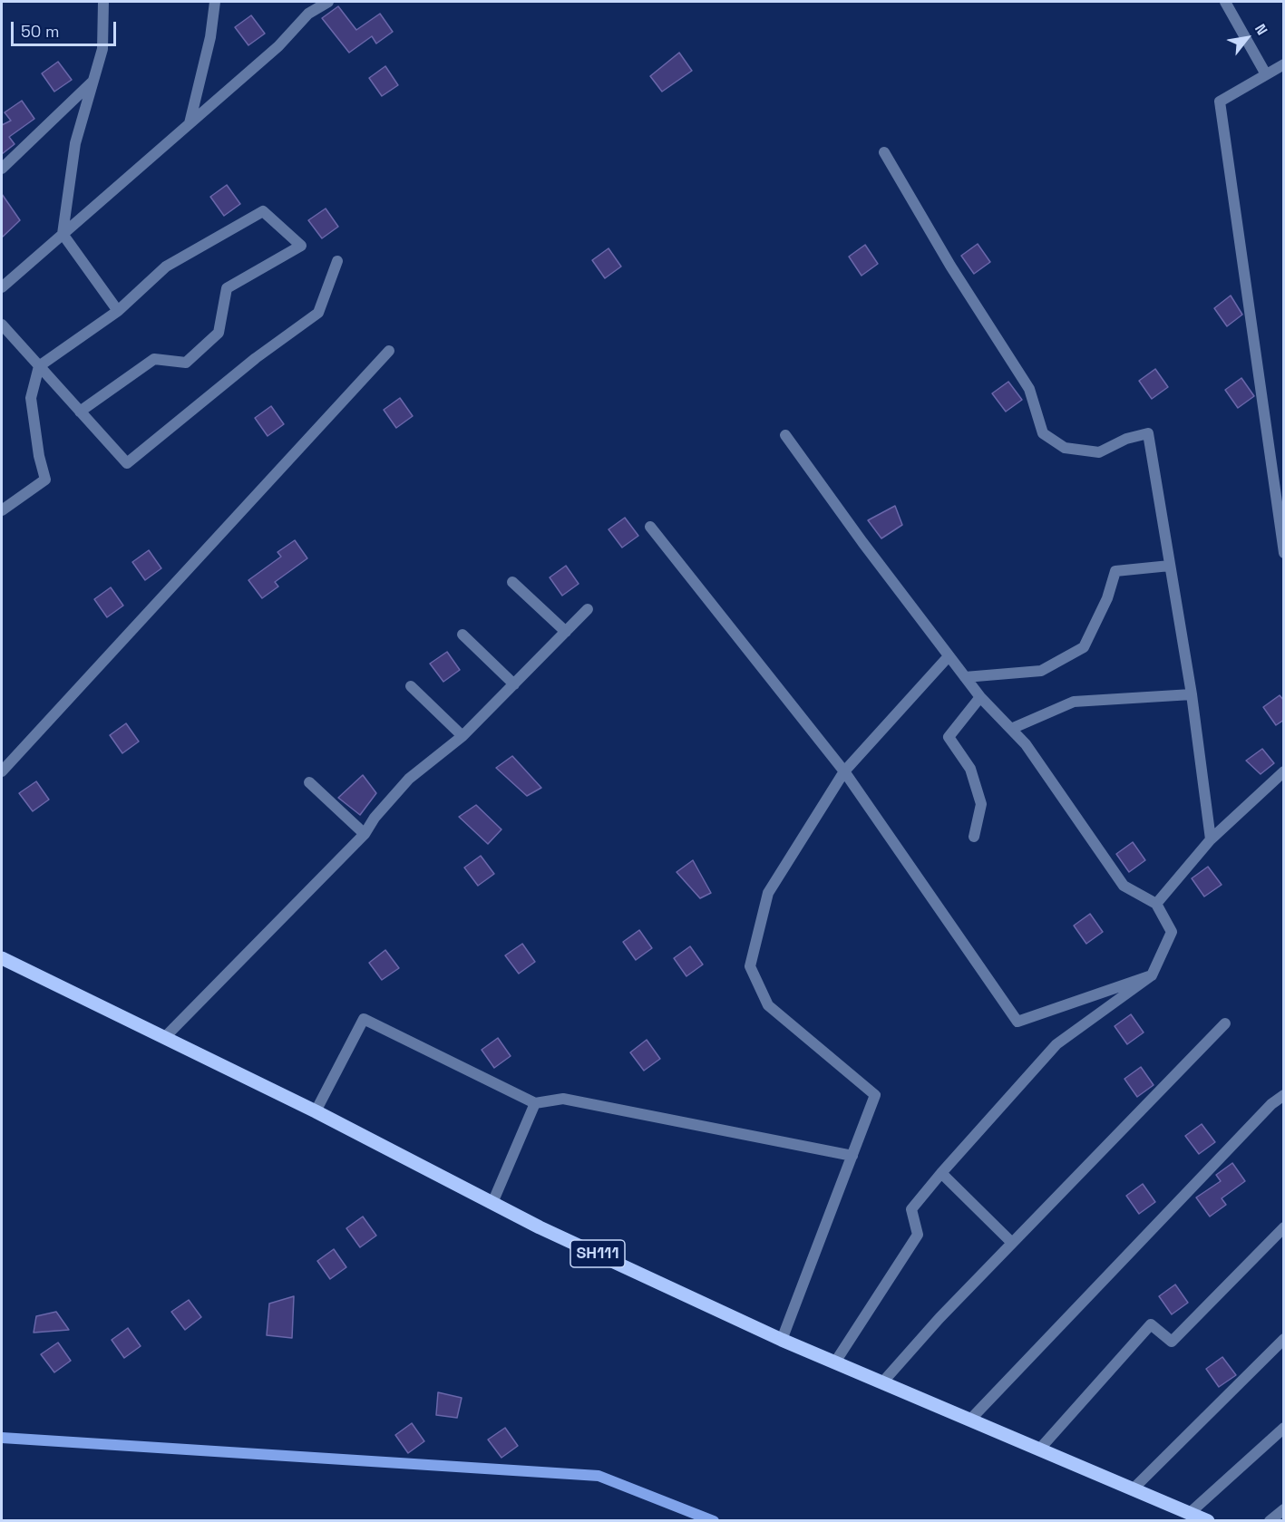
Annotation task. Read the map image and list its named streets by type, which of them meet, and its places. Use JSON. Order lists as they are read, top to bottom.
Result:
{
  "streets": {
    "main road": ["SH111"]
  },
  "scale_bar": "50 m",
  "north": "top right"
}
